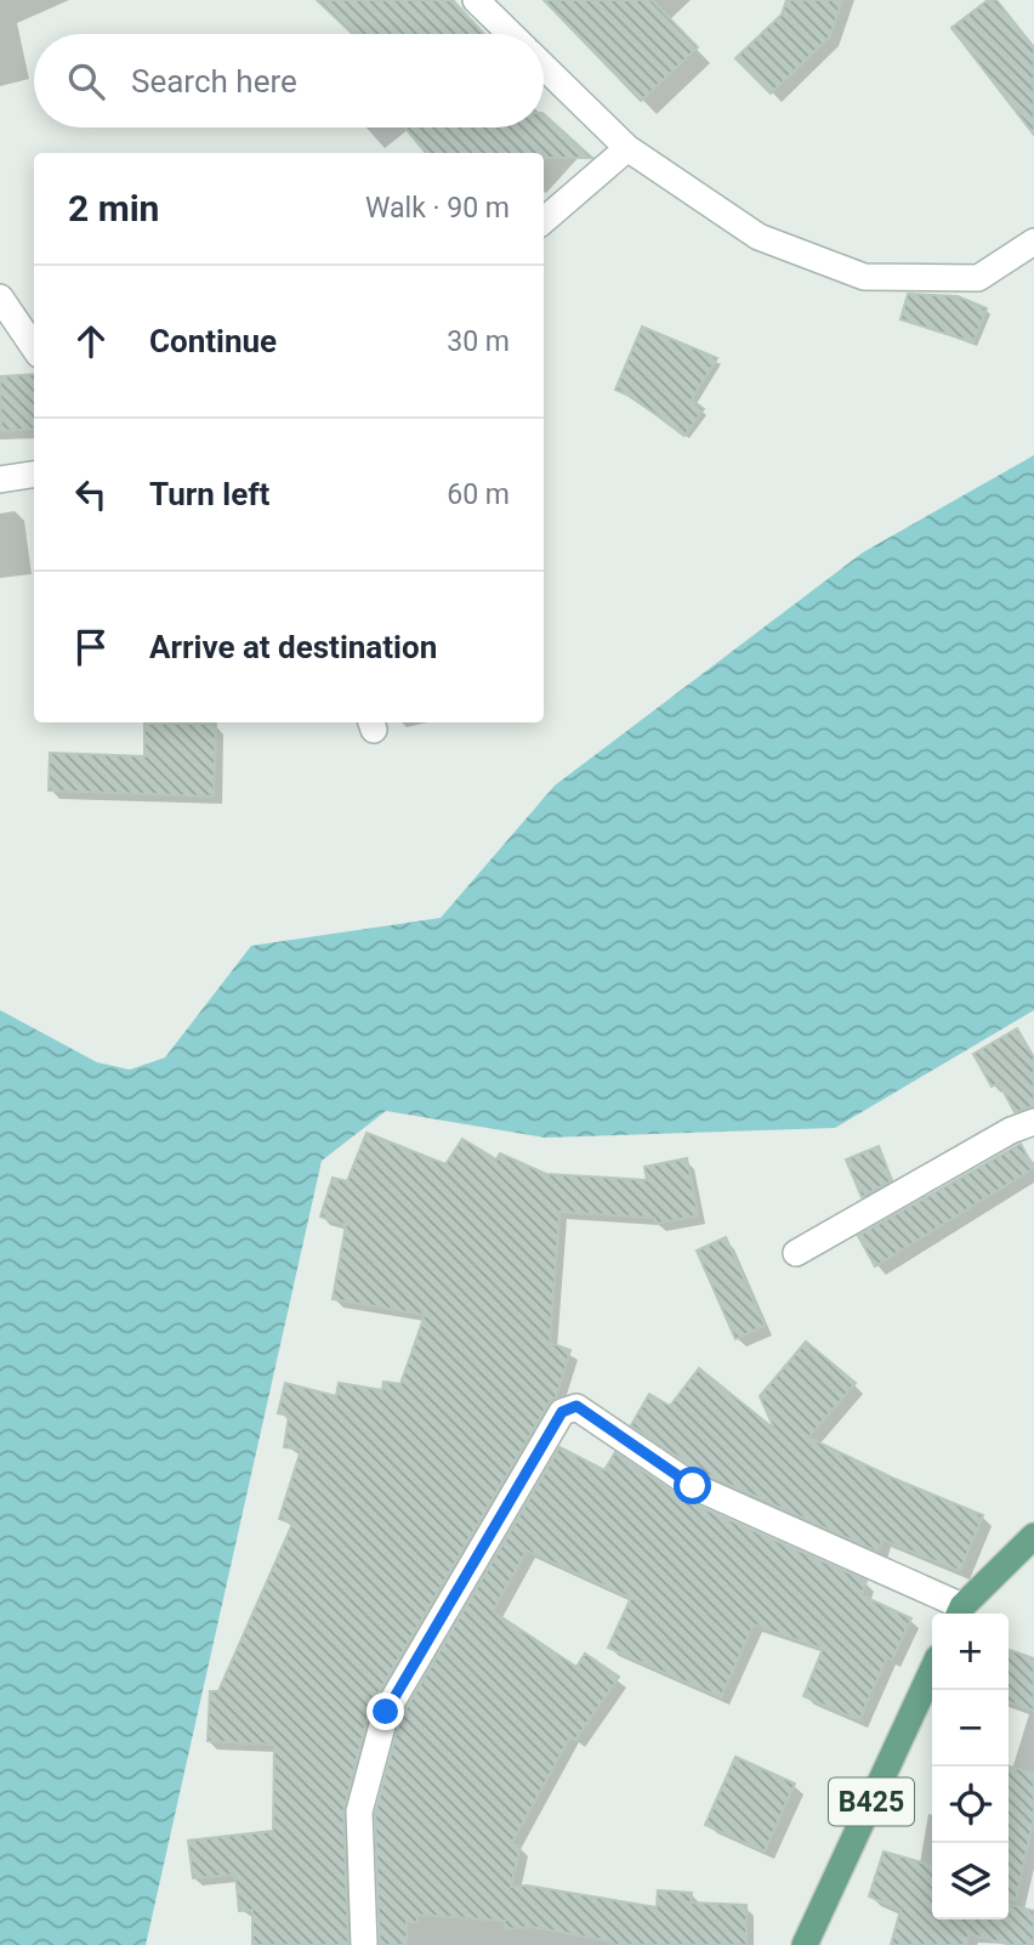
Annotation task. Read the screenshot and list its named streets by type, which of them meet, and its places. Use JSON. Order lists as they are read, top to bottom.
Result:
{
  "streets": {
    "main road": ["B425"]
  },
  "page": {
    "search": "Search here",
    "heading": ["2 min", "Walk · 90 m"],
    "list": [
      ["Continue", "30 m"],
      ["Turn left", "60 m"],
      "Arrive at destination"
    ],
    "map_buttons": ["+", "−"]
  }
}
